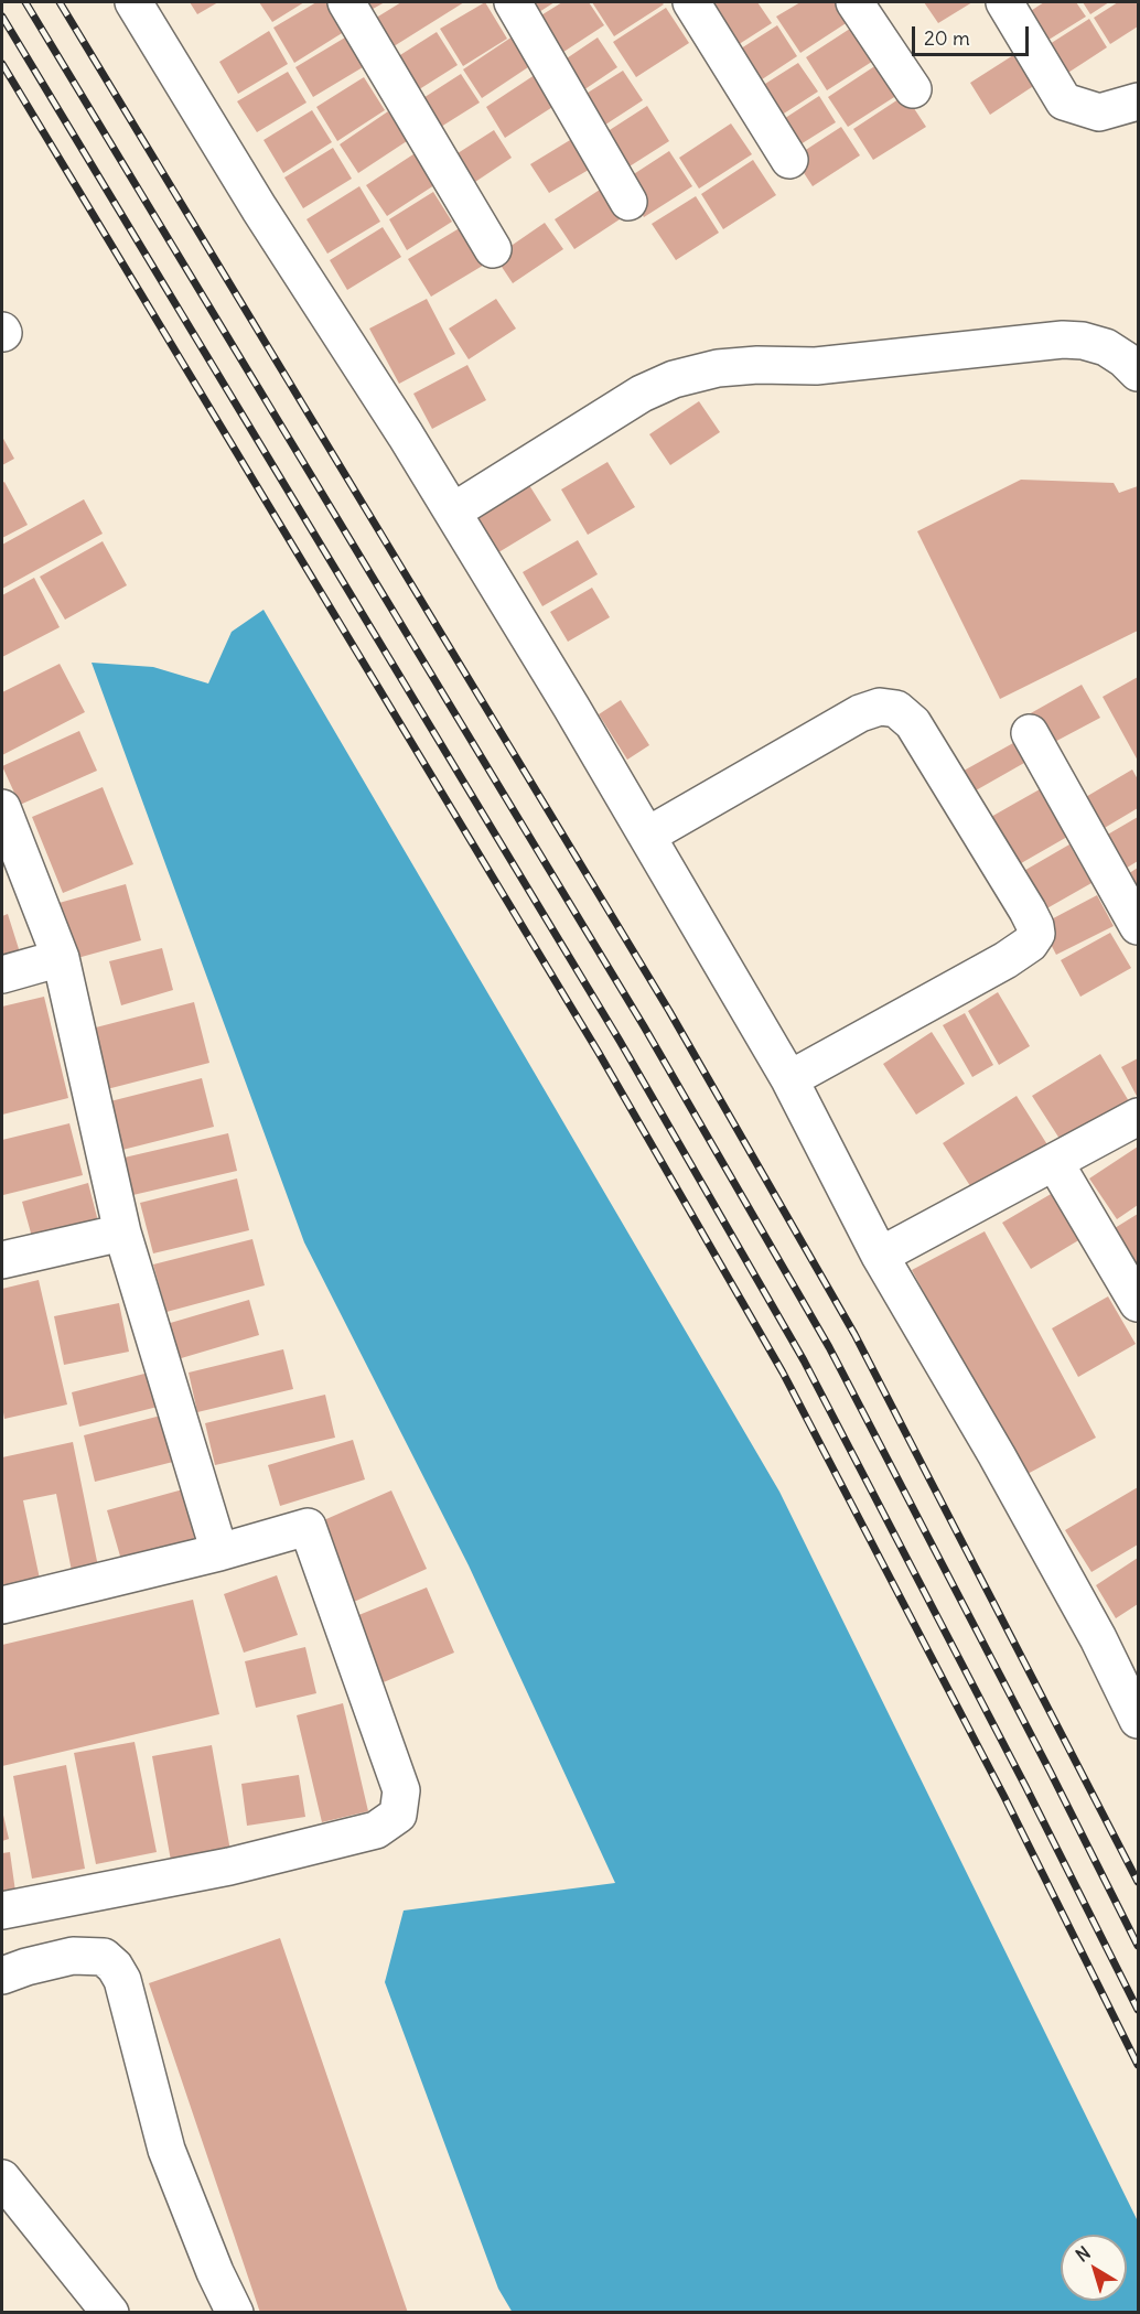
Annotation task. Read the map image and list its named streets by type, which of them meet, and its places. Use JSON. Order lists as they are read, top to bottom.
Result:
{
  "scale_bar": "20 m",
  "north": "top left"
}
